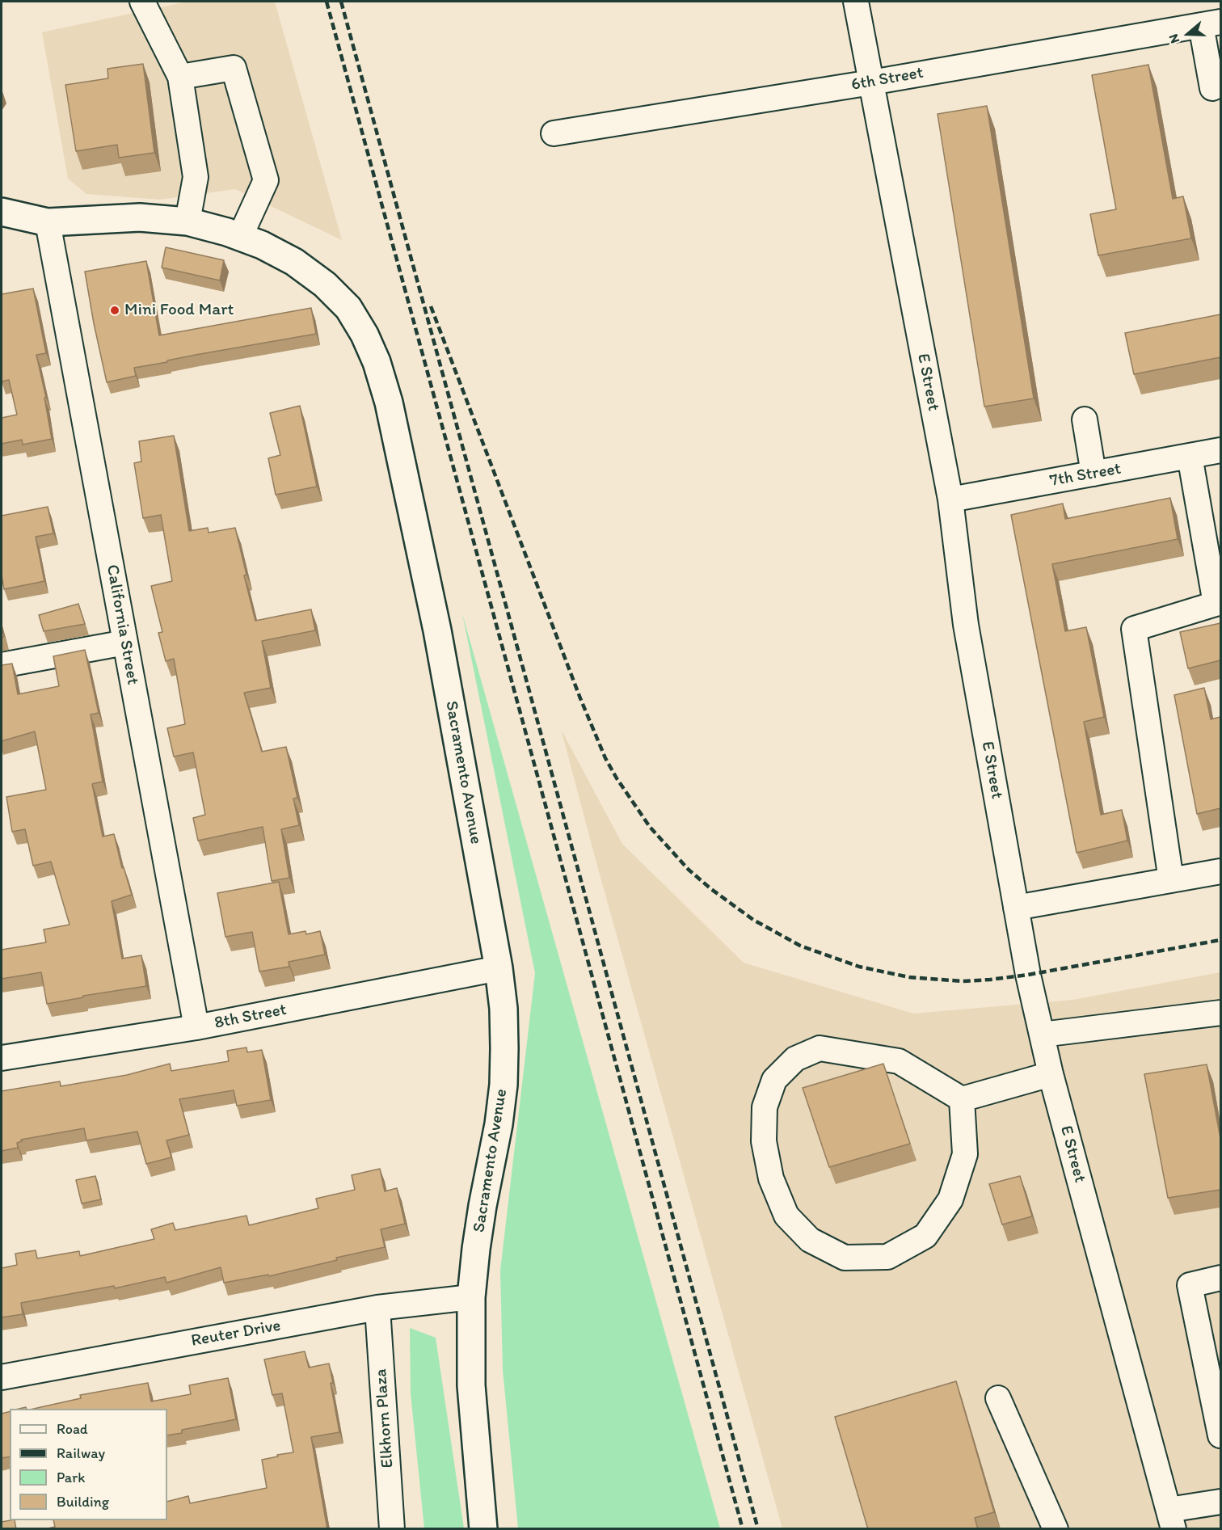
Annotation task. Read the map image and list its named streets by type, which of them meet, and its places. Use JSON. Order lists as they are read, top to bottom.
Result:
{
  "streets": {
    "main road": ["Sacramento Avenue"],
    "street": [
      "6th Street",
      "E Street",
      "7th Street",
      "California Street",
      "8th Street",
      "Reuter Drive",
      "Elkhorn Plaza"
    ]
  },
  "crossings": [
    ["6th Street", "E Street"],
    ["E Street", "7th Street"],
    ["California Street", "Sacramento Avenue"],
    ["California Street", "8th Street"],
    ["Sacramento Avenue", "8th Street"],
    ["Sacramento Avenue", "Reuter Drive"],
    ["Reuter Drive", "Elkhorn Plaza"]
  ],
  "places": ["Mini Food Mart"],
  "legend": [
    "Road",
    "Railway",
    "Park",
    "Building"
  ],
  "north": "left"
}
